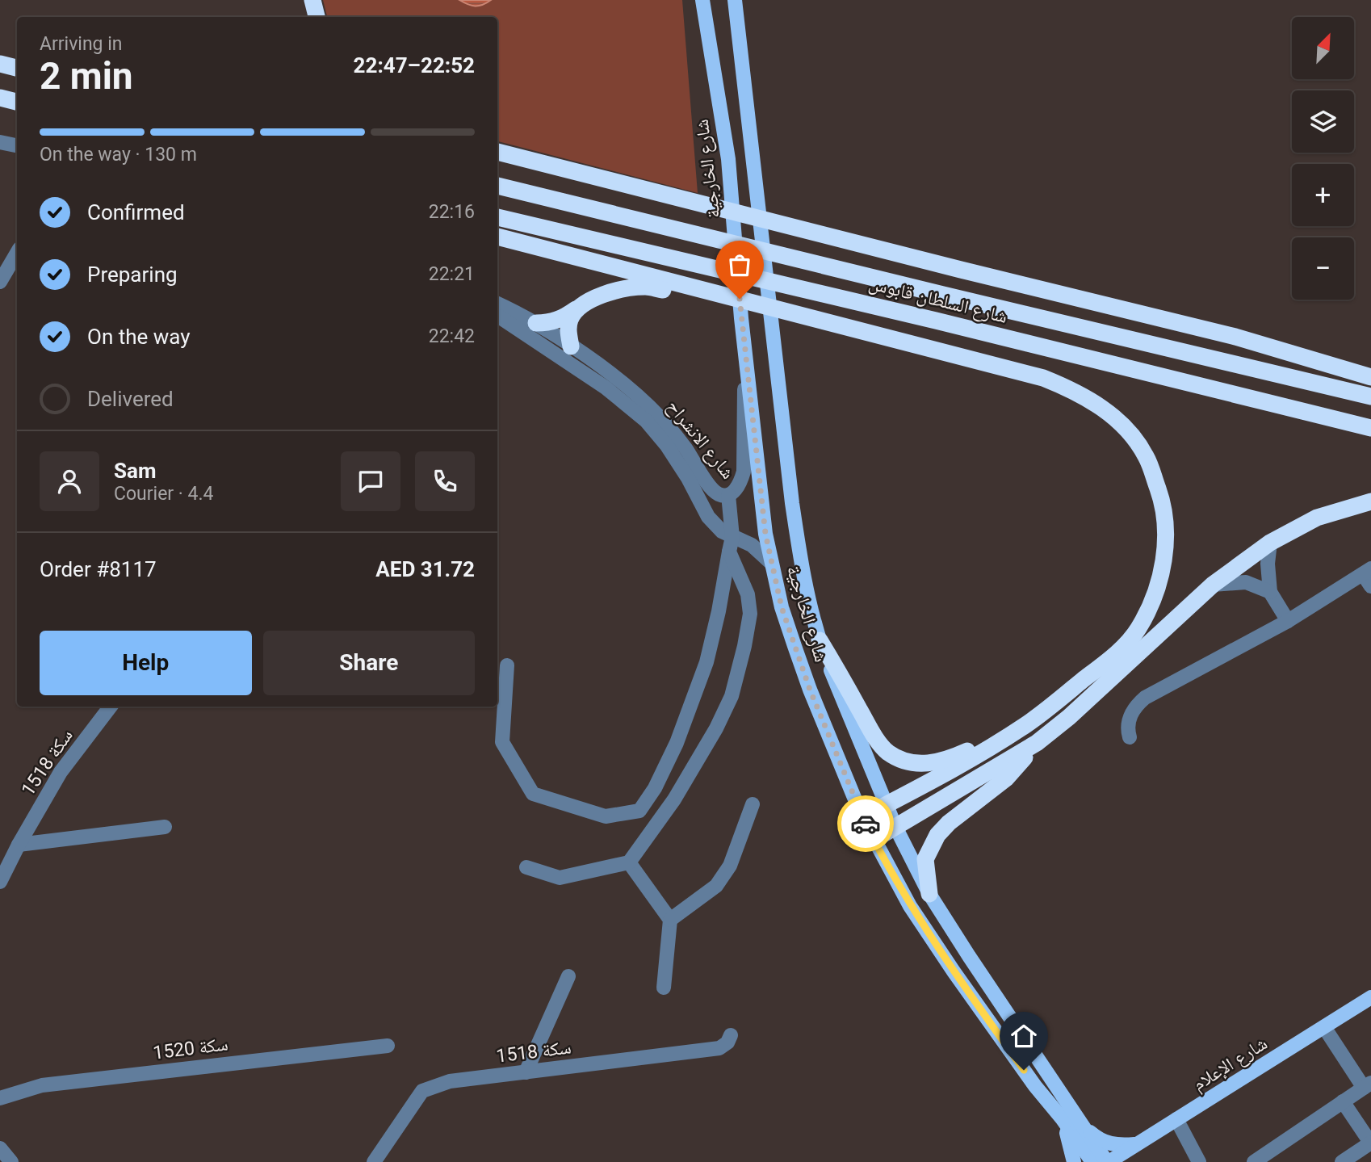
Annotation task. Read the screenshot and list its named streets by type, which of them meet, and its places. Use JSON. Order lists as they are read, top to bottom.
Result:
{
  "streets": {
    "highway": ["شارع السلطان قابوس"],
    "main road": ["شارع الخارجية", "شارع الإعلام"],
    "street": ["شارع الانشراح", "سكة 1518", "سكة 1520"]
  },
  "crossings": [
    ["شارع الخارجية", "شارع الانشراح"],
    ["شارع الخارجية", "شارع الإعلام"]
  ],
  "north": "top right",
  "page": {
    "map_buttons": ["+", "−"],
    "heading": ["2 min", "Arriving in", "22:47–22:52"],
    "panel": [
      "Sam",
      "Courier · 4.4",
      "Order #8117",
      "AED 31.72"
    ],
    "bar": "On the way · 130 m",
    "list": [
      ["Confirmed", "22:16"],
      ["Preparing", "22:21"],
      ["On the way", "22:42"],
      "Delivered"
    ],
    "buttons": ["Help", "Share"]
  }
}
